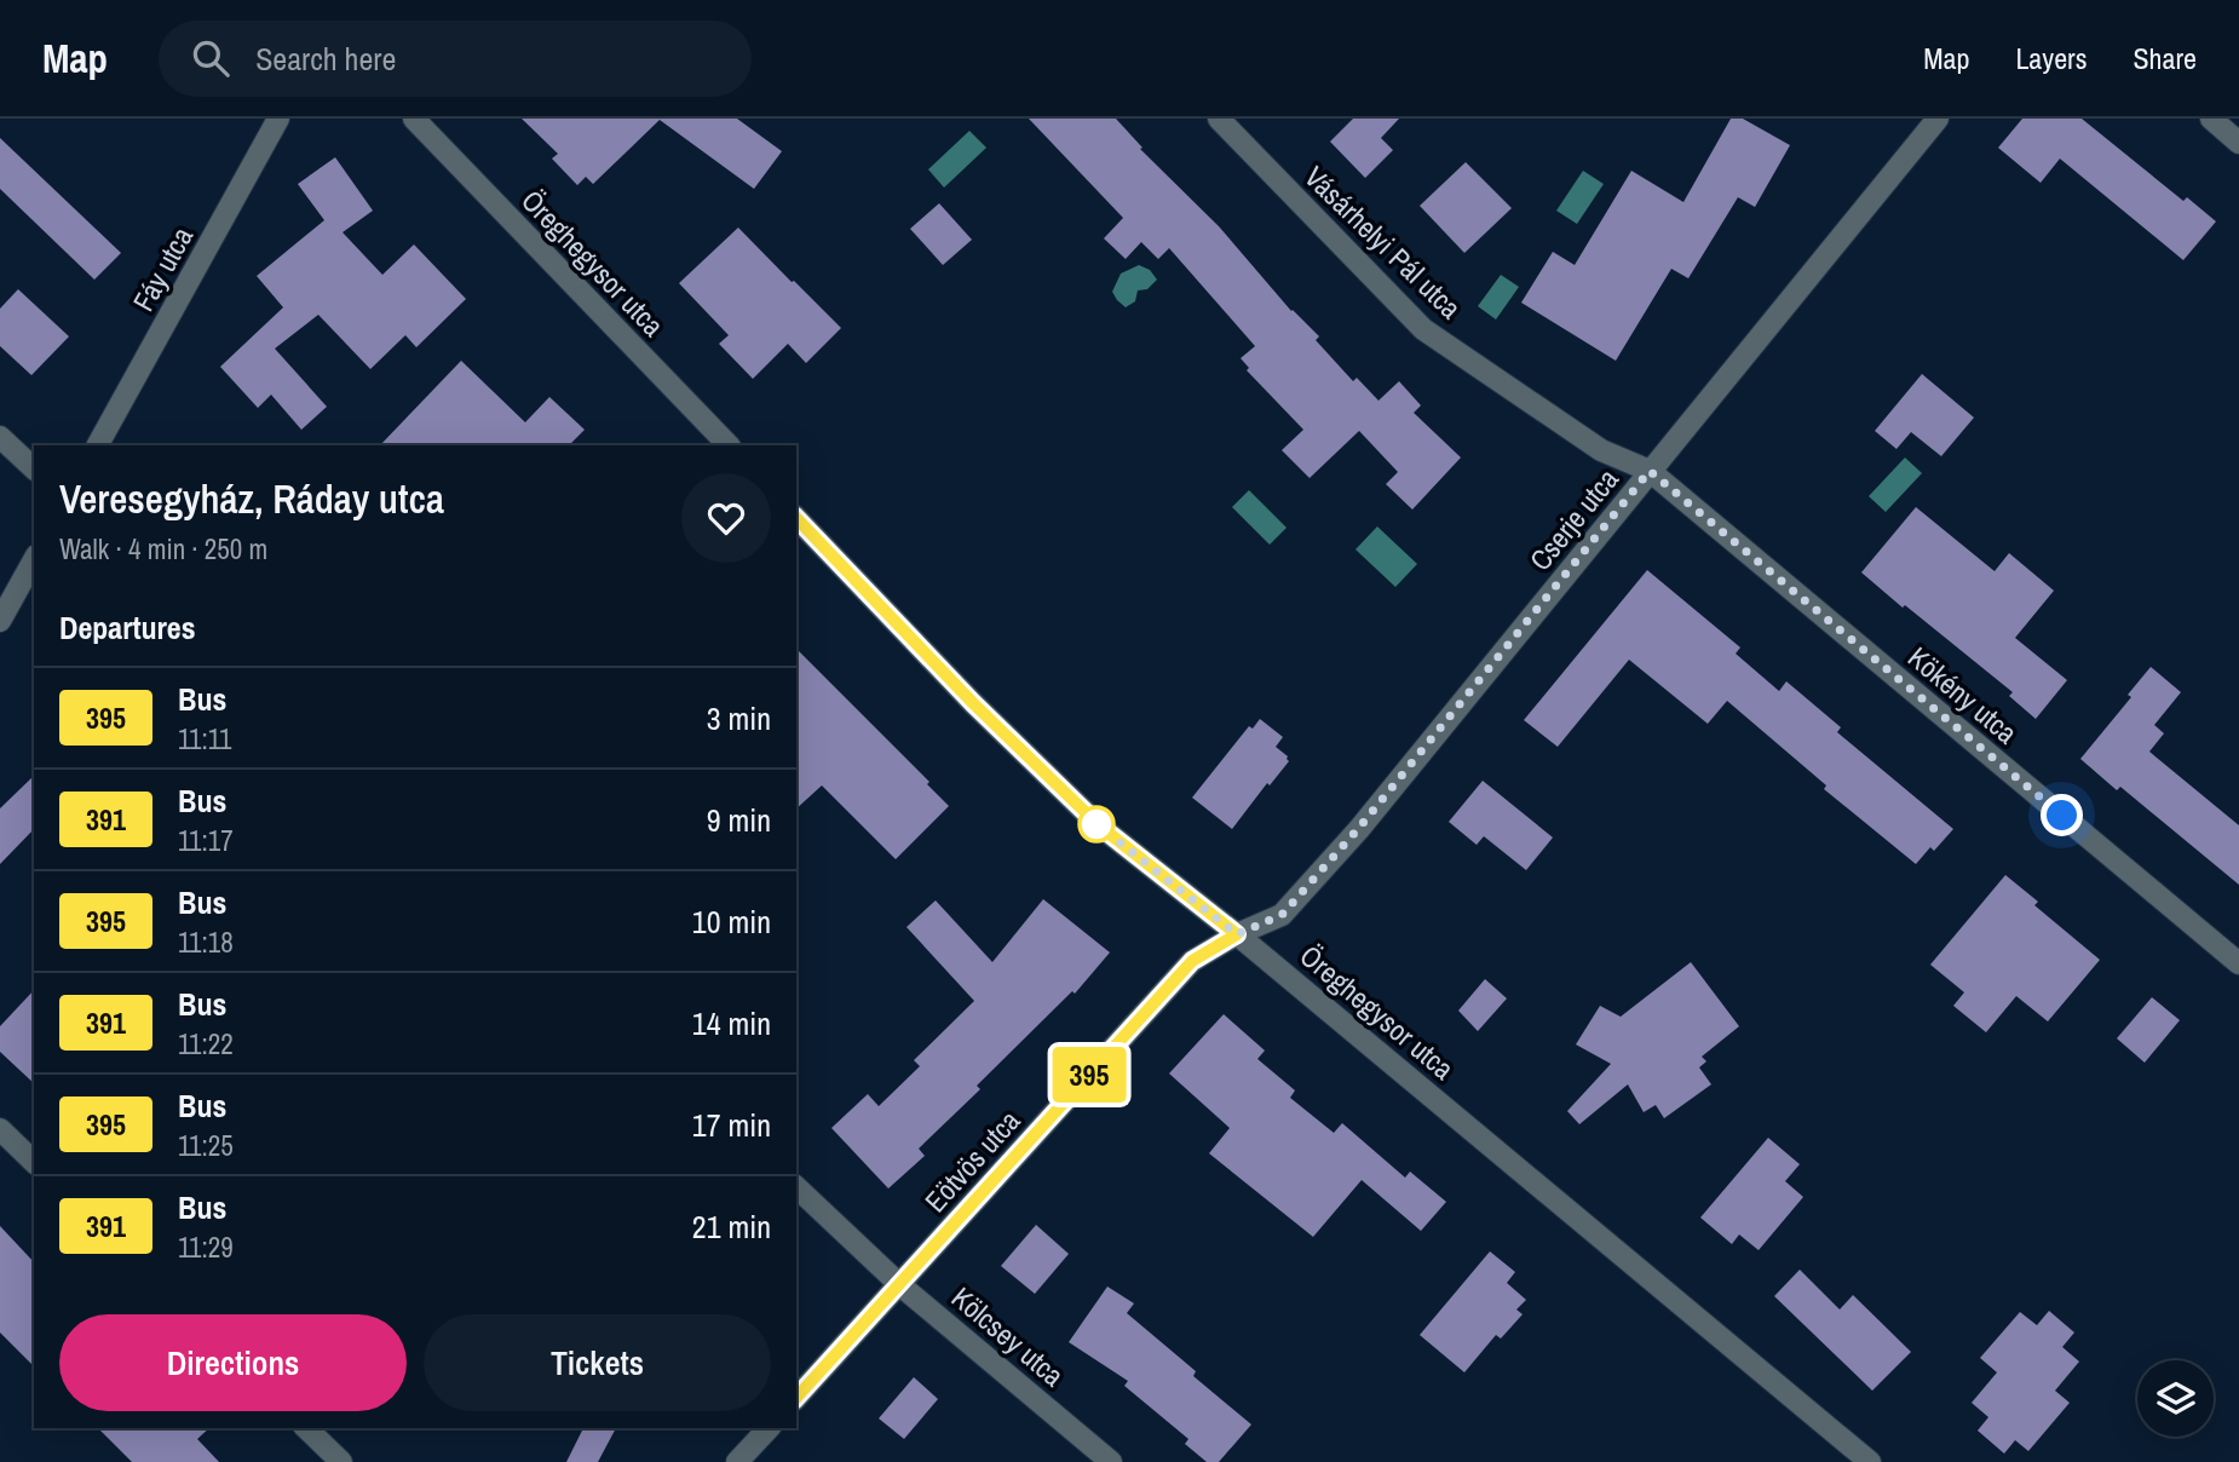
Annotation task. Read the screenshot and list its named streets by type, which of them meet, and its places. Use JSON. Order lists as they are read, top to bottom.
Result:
{
  "streets": {
    "street": [
      "Vásárhelyi Pál utca",
      "Öreghegysor utca",
      "Fáy utca",
      "Cserje utca",
      "Kökény utca",
      "Eötvös utca",
      "Kölcsey utca"
    ]
  },
  "crossings": [
    ["Vásárhelyi Pál utca", "Cserje utca"],
    ["Vásárhelyi Pál utca", "Kökény utca"],
    ["Öreghegysor utca", "Cserje utca"],
    ["Öreghegysor utca", "Eötvös utca"],
    ["Cserje utca", "Kökény utca"],
    ["Cserje utca", "Eötvös utca"],
    ["Eötvös utca", "Kölcsey utca"]
  ],
  "lines": ["bus line 395"],
  "page": {
    "header": "Map",
    "search": "Search here",
    "nav": ["Map", "Layers", "Share"],
    "on_map": "395",
    "heading": [
      ["Veresegyház, Ráday utca", "Walk · 4 min · 250 m"],
      "Departures"
    ],
    "list": [
      {
        "mark": "395",
        "name": "Bus",
        "note": "11:11",
        "value": "3 min"
      },
      {
        "mark": "391",
        "name": "Bus",
        "note": "11:17",
        "value": "9 min"
      },
      {
        "mark": "395",
        "name": "Bus",
        "note": "11:18",
        "value": "10 min"
      },
      {
        "mark": "391",
        "name": "Bus",
        "note": "11:22",
        "value": "14 min"
      },
      {
        "mark": "395",
        "name": "Bus",
        "note": "11:25",
        "value": "17 min"
      },
      {
        "mark": "391",
        "name": "Bus",
        "note": "11:29",
        "value": "21 min"
      }
    ],
    "buttons": ["Directions", "Tickets"]
  }
}
